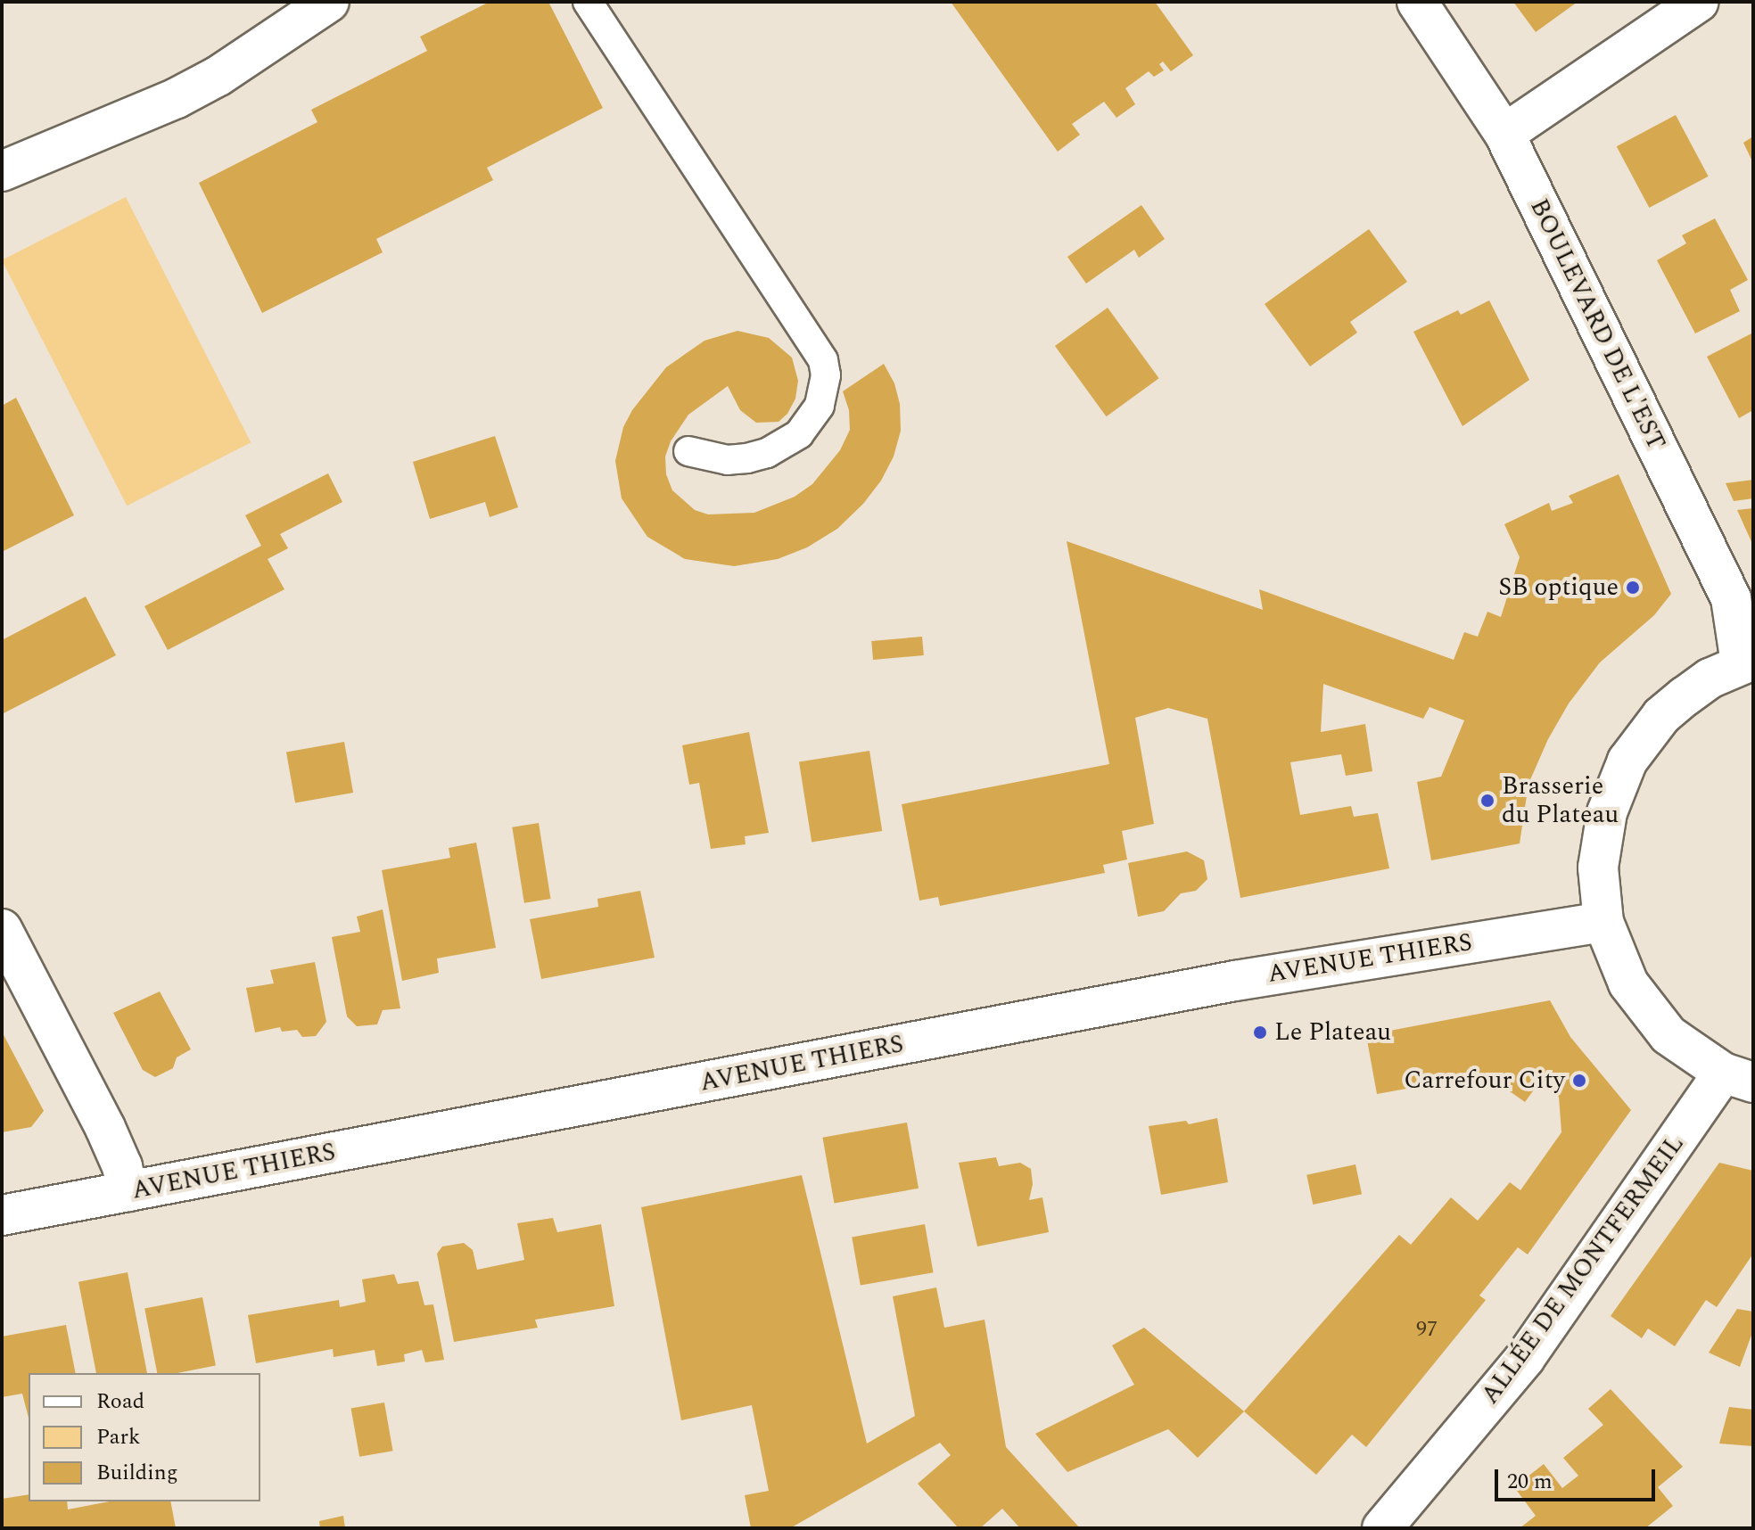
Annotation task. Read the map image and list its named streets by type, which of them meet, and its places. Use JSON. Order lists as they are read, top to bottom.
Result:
{
  "streets": {
    "main road": ["BOULEVARD DE L'EST", "AVENUE THIERS", "ALLÉE DE MONTFERMEIL"]
  },
  "places": [
    "SB optique",
    "Brasserie du Plateau",
    "Le Plateau",
    "Carrefour City"
  ],
  "house_numbers": ["97"],
  "legend": ["Road", "Park", "Building"],
  "scale_bar": "20 m"
}
